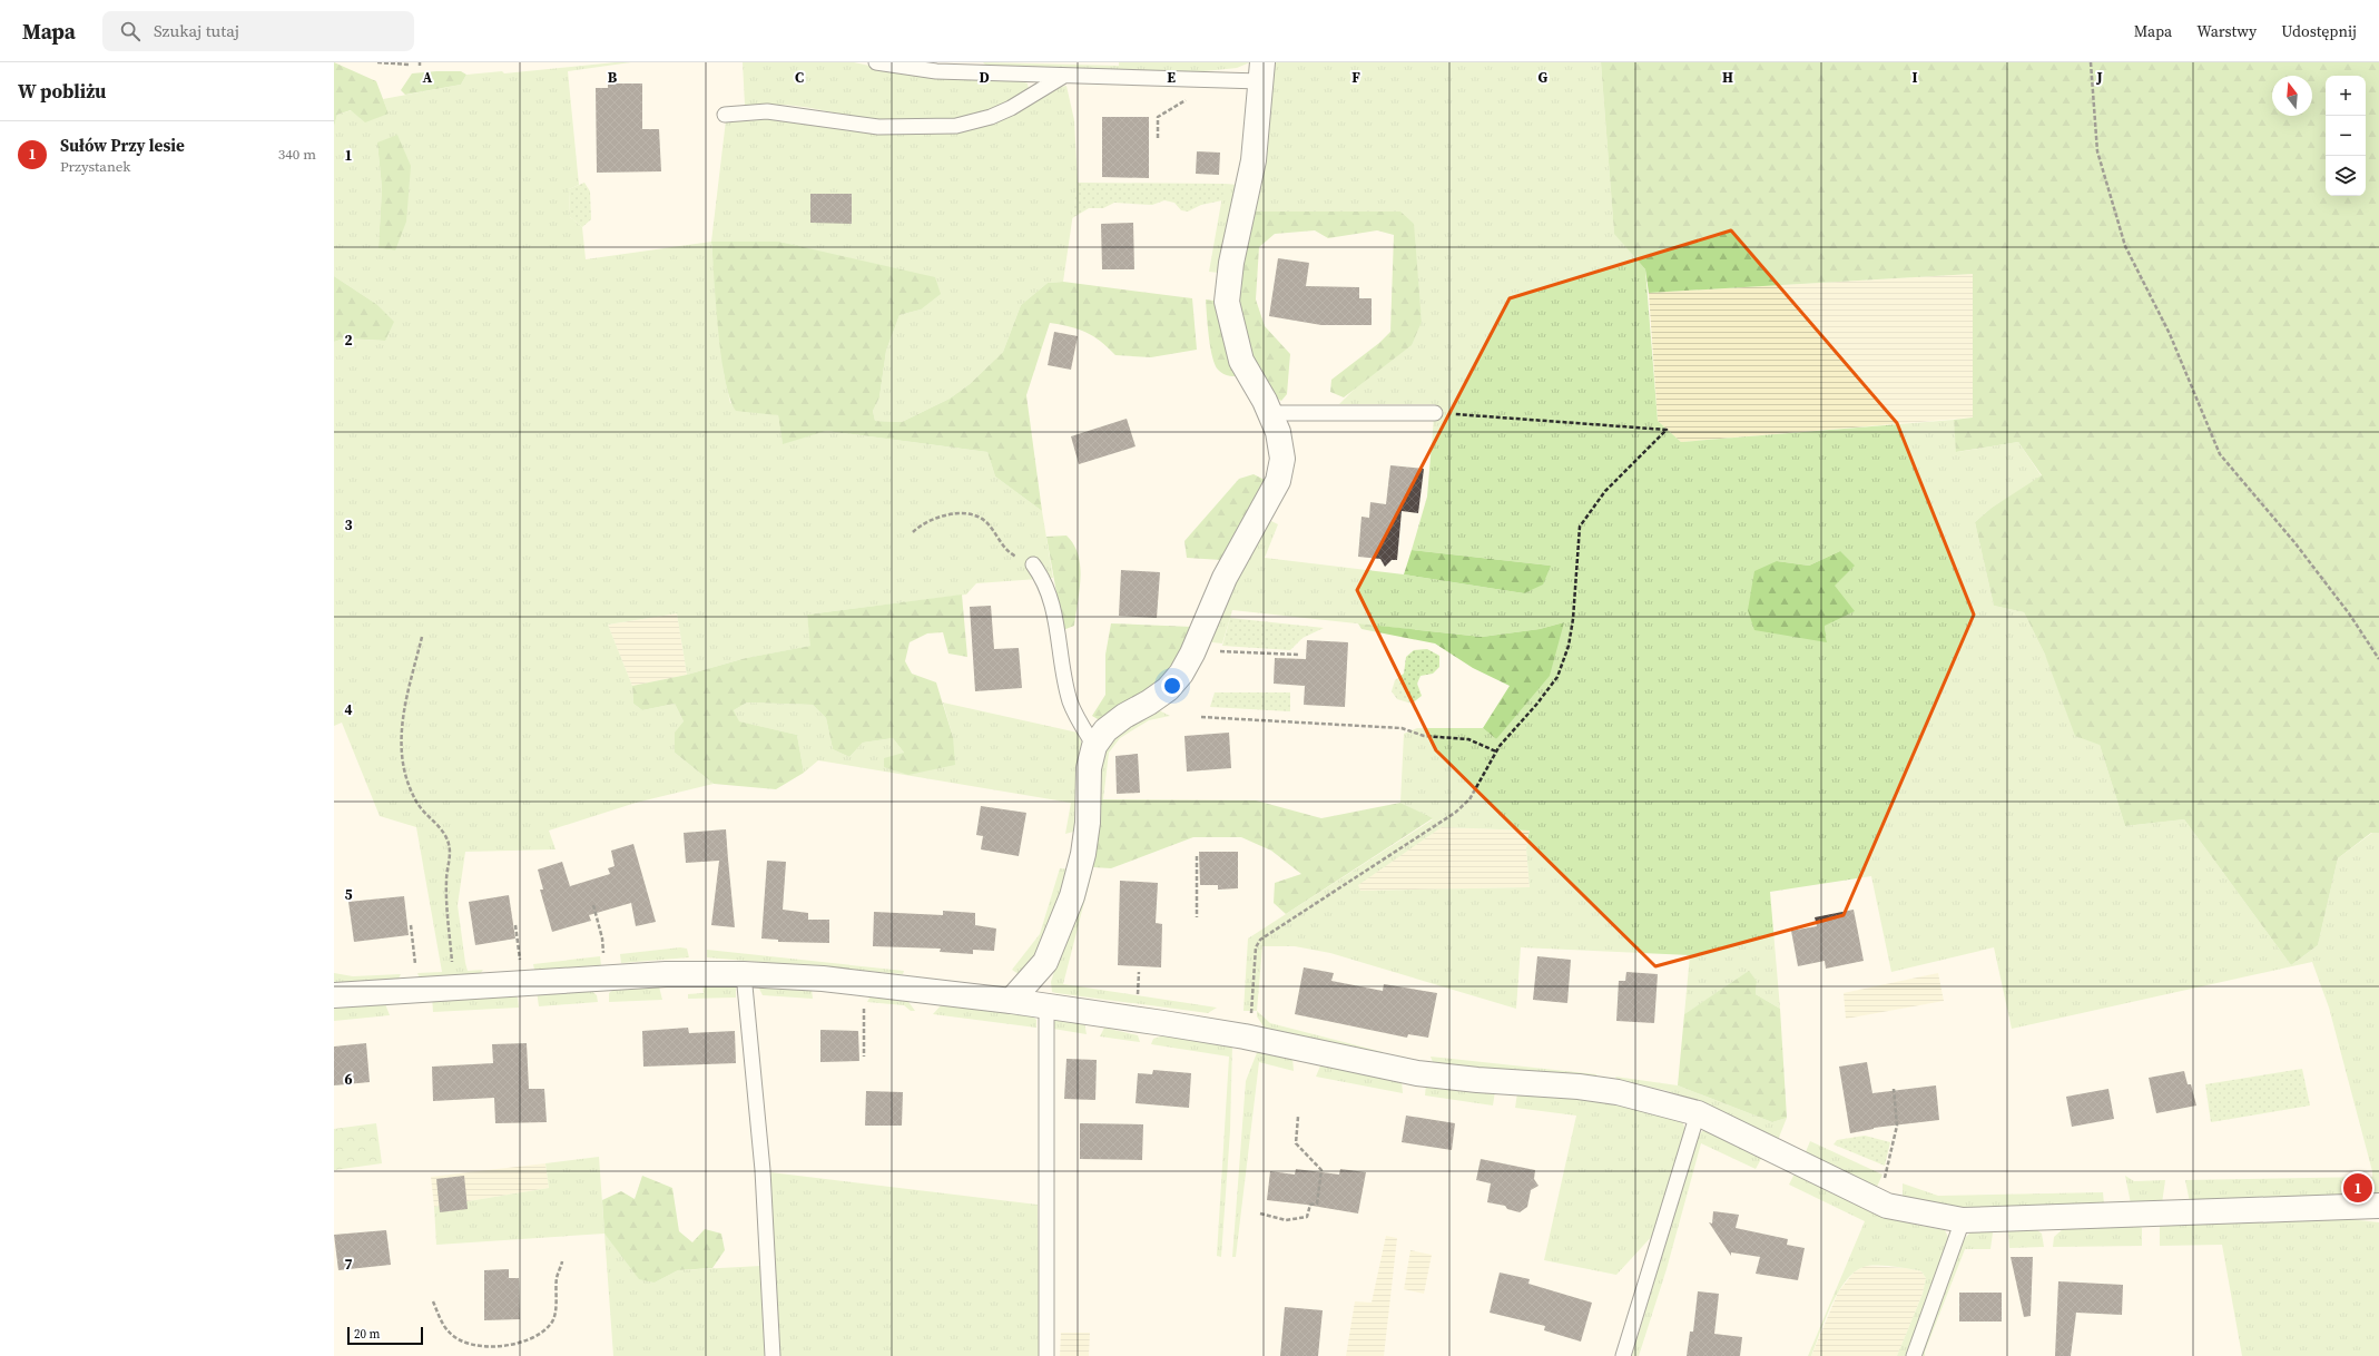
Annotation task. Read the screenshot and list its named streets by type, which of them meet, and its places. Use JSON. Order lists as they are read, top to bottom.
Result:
{
  "scale_bar": "20 m",
  "north": "top",
  "page": {
    "header": "Mapa",
    "search": "Szukaj tutaj",
    "nav": ["Mapa", "Warstwy", "Udostępnij"],
    "heading": "W pobliżu",
    "map_buttons": ["+", "−"],
    "list": [
      {
        "mark": "1",
        "name": "Sułów Przy lesie",
        "note": "Przystanek",
        "value": "340 m"
      }
    ],
    "pins": "1",
    "scale": "20 m"
  },
  "grid": {
    "columns": [
      "A",
      "B",
      "C",
      "D",
      "E",
      "F",
      "G",
      "H",
      "I",
      "J"
    ],
    "rows": [
      "1",
      "2",
      "3",
      "4",
      "5",
      "6",
      "7"
    ]
  }
}
